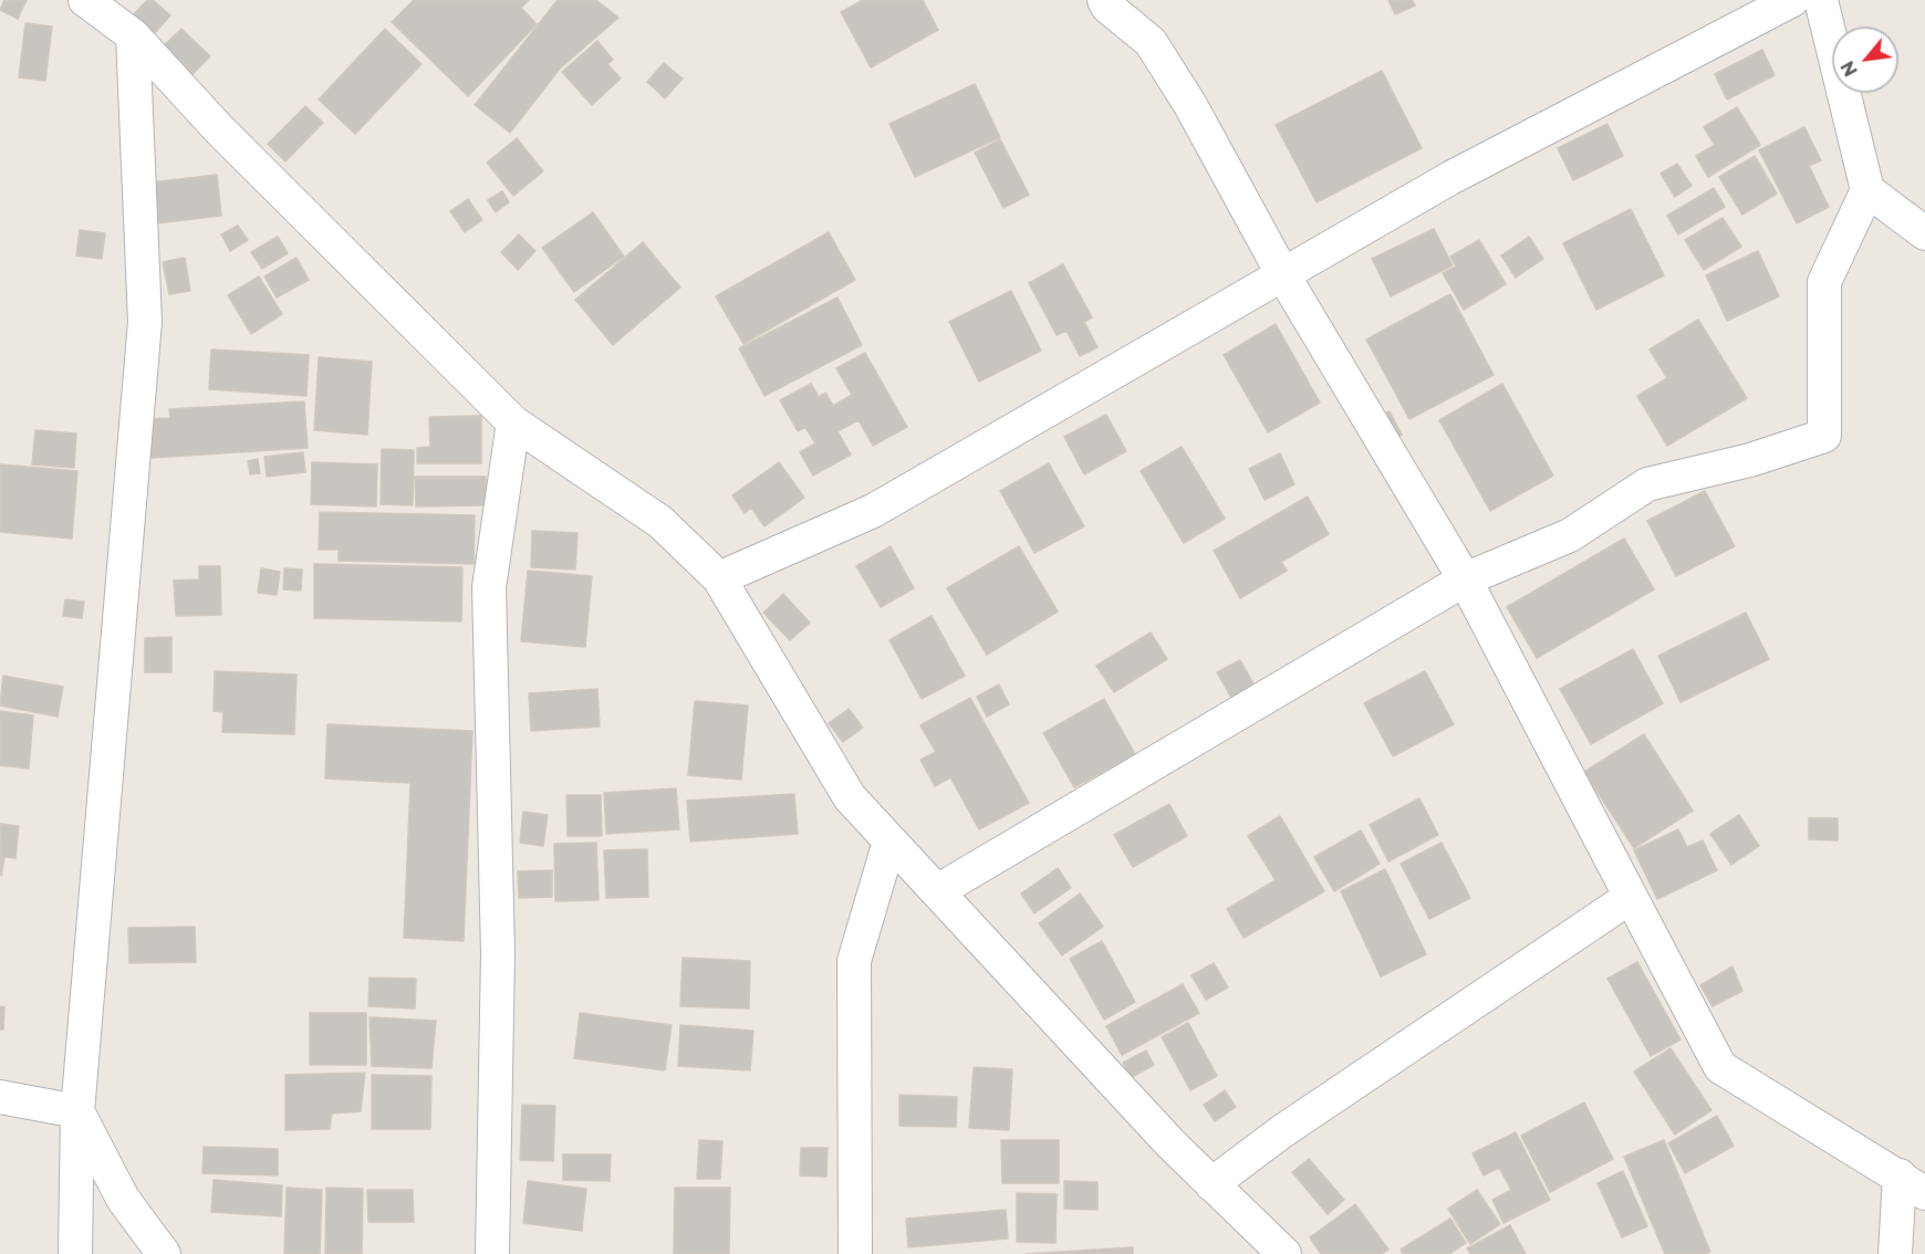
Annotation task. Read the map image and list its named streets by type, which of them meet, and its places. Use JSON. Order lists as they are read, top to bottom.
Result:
{
  "north": "bottom left"
}
